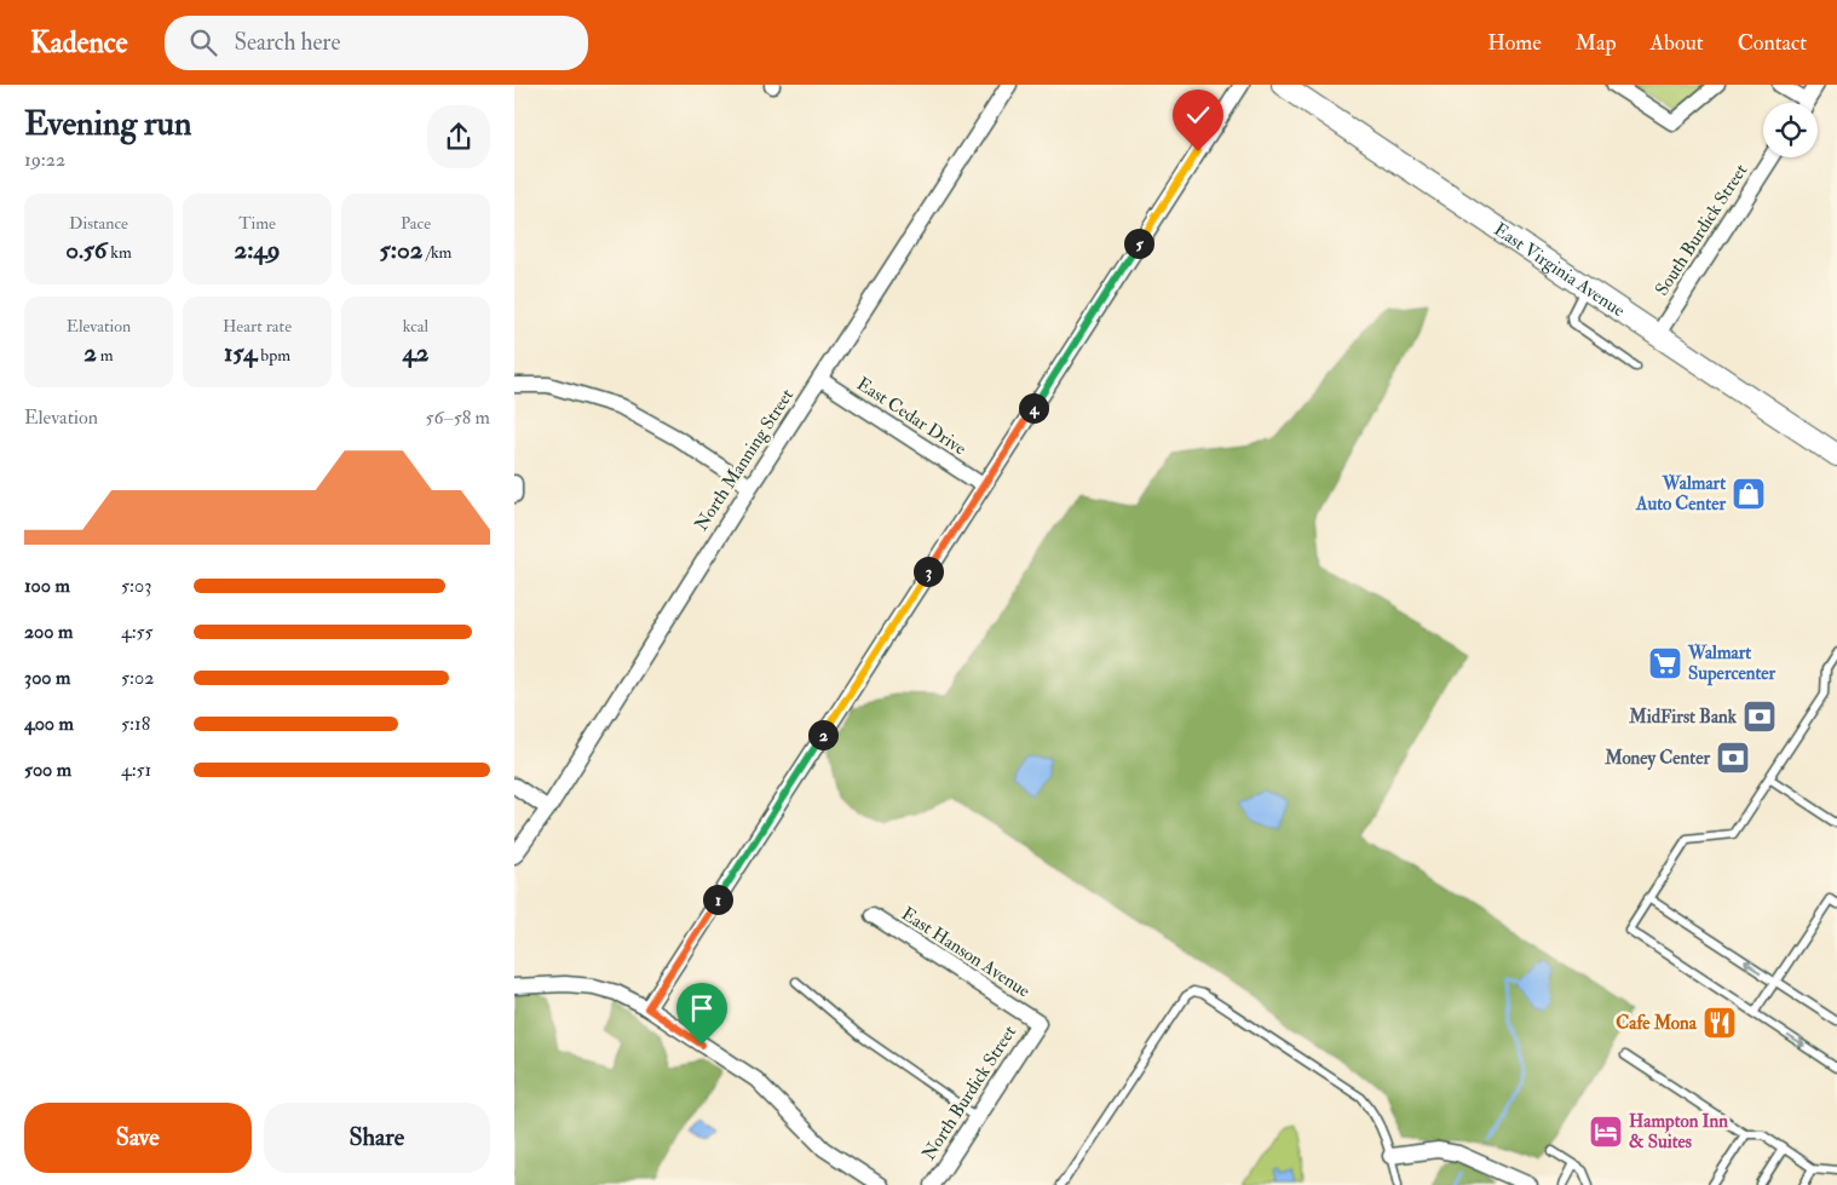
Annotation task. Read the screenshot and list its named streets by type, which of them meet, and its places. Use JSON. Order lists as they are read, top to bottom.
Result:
{
  "streets": {
    "street": [
      "South Burdick Street",
      "East Virginia Avenue",
      "East Cedar Drive",
      "North Manning Street",
      "East Hanson Avenue",
      "North Burdick Street"
    ]
  },
  "crossings": [
    ["South Burdick Street", "East Virginia Avenue"],
    ["East Cedar Drive", "North Manning Street"],
    ["East Hanson Avenue", "North Burdick Street"]
  ],
  "places": {
    "shop": ["Walmart Auto Center"],
    "supermarket": ["Walmart Supercenter"],
    "bank": ["MidFirst Bank", "Money Center"],
    "restaurant": ["Cafe Mona"],
    "hotel": ["Hampton Inn & Suites"]
  },
  "page": {
    "header": "Kadence",
    "search": "Search here",
    "nav": [
      "Home",
      "Map",
      "About",
      "Contact"
    ],
    "heading": ["Evening run", "19:22"],
    "stats": [
      ["Distance", "0.56 km"],
      ["Time", "2:49"],
      ["Pace", "5:02 /km"],
      ["Elevation", "2 m"],
      ["Heart rate", "154 bpm"],
      ["kcal", "42"]
    ],
    "pins": [
      "5",
      "4",
      "3",
      "2",
      "1"
    ],
    "chart": ["Elevation", "56–58 m"],
    "list": [
      {
        "name": "100 m",
        "note": "5:03"
      },
      {
        "name": "200 m",
        "note": "4:55"
      },
      {
        "name": "300 m",
        "note": "5:02"
      },
      {
        "name": "400 m",
        "note": "5:18"
      },
      {
        "name": "500 m",
        "note": "4:51"
      }
    ],
    "buttons": ["Save", "Share"]
  }
}
